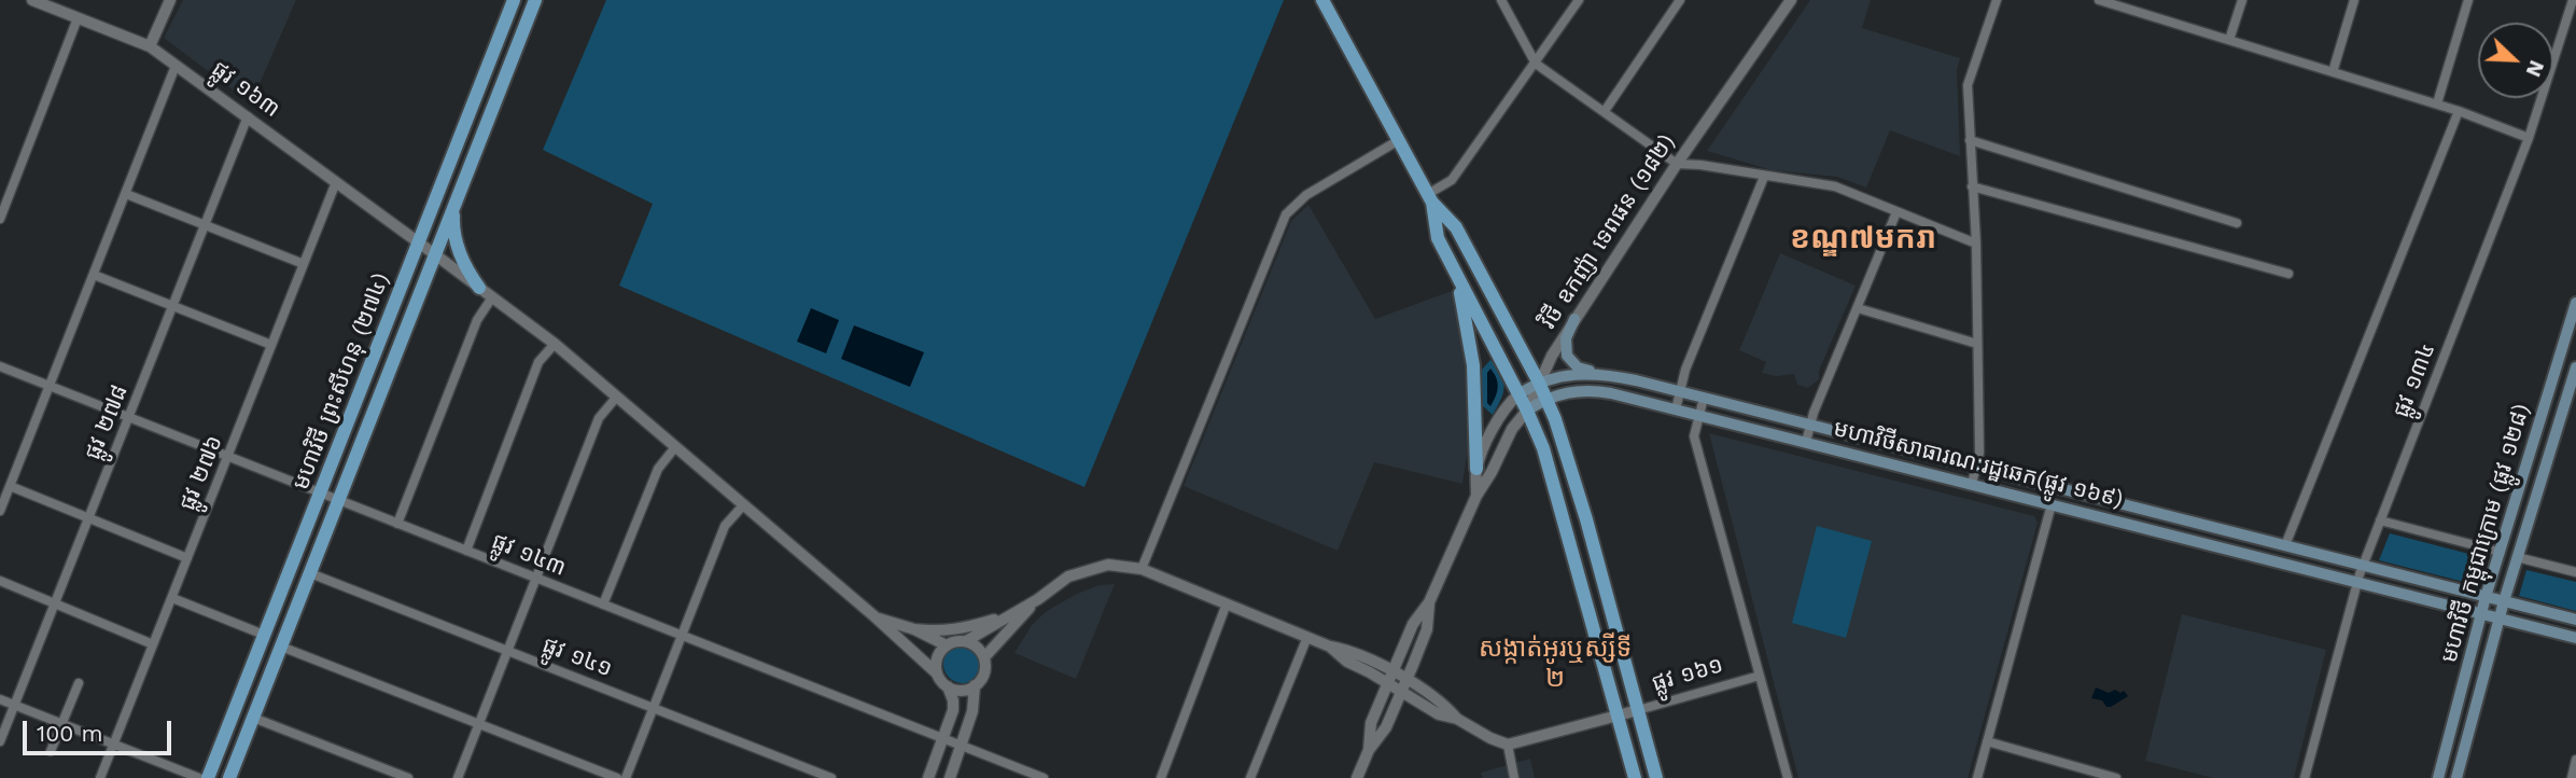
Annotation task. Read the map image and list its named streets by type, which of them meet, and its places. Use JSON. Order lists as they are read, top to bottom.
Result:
{
  "streets": {
    "main road": ["មហាវិថី ព្រះសីហនុ (២៧៤)", "មហាវិថីសាធារណៈរដ្ឋឆេក(ផ្លូវ ១៦៩)", "មហាវិថី កម្ពុជាក្រោម (ផ្លូវ ១២៨)"],
    "street": [
      "ផ្លូវ ១៦៣",
      "វិថី ឧកញ៉ា ទេពផន (១៨២)",
      "ផ្លូវ ១៣៤",
      "ផ្លូវ ២៧៨",
      "ផ្លូវ ២៧៦",
      "ផ្លូវ ១៤៣",
      "ផ្លូវ ១៤១",
      "ផ្លូវ ១៦១"
    ]
  },
  "crossings": [
    ["ផ្លូវ ១៦៣", "មហាវិថី ព្រះសីហនុ (២៧៤)"],
    ["ផ្លូវ ១៦៣", "ផ្លូវ ២៧៨"],
    ["ផ្លូវ ១៦៣", "ផ្លូវ ២៧៦"],
    ["វិថី ឧកញ៉ា ទេពផន (១៨២)", "មហាវិថីសាធារណៈរដ្ឋឆេក(ផ្លូវ ១៦៩)"],
    ["ផ្លូវ ១៣៤", "មហាវិថីសាធារណៈរដ្ឋឆេក(ផ្លូវ ១៦៩)"],
    ["មហាវិថី ព្រះសីហនុ (២៧៤)", "ផ្លូវ ១៤៣"],
    ["មហាវិថី ព្រះសីហនុ (២៧៤)", "ផ្លូវ ១៤១"],
    ["ផ្លូវ ២៧៨", "ផ្លូវ ១៤៣"],
    ["មហាវិថីសាធារណៈរដ្ឋឆេក(ផ្លូវ ១៦៩)", "មហាវិថី កម្ពុជាក្រោម (ផ្លូវ ១២៨)"],
    ["ផ្លូវ ២៧៦", "ផ្លូវ ១៤៣"]
  ],
  "districts": ["ខណ្ឌ៧មករា", "សង្កាត់អូរឬស្សីទី ២"],
  "scale_bar": "100 m",
  "north": "bottom right"
}
